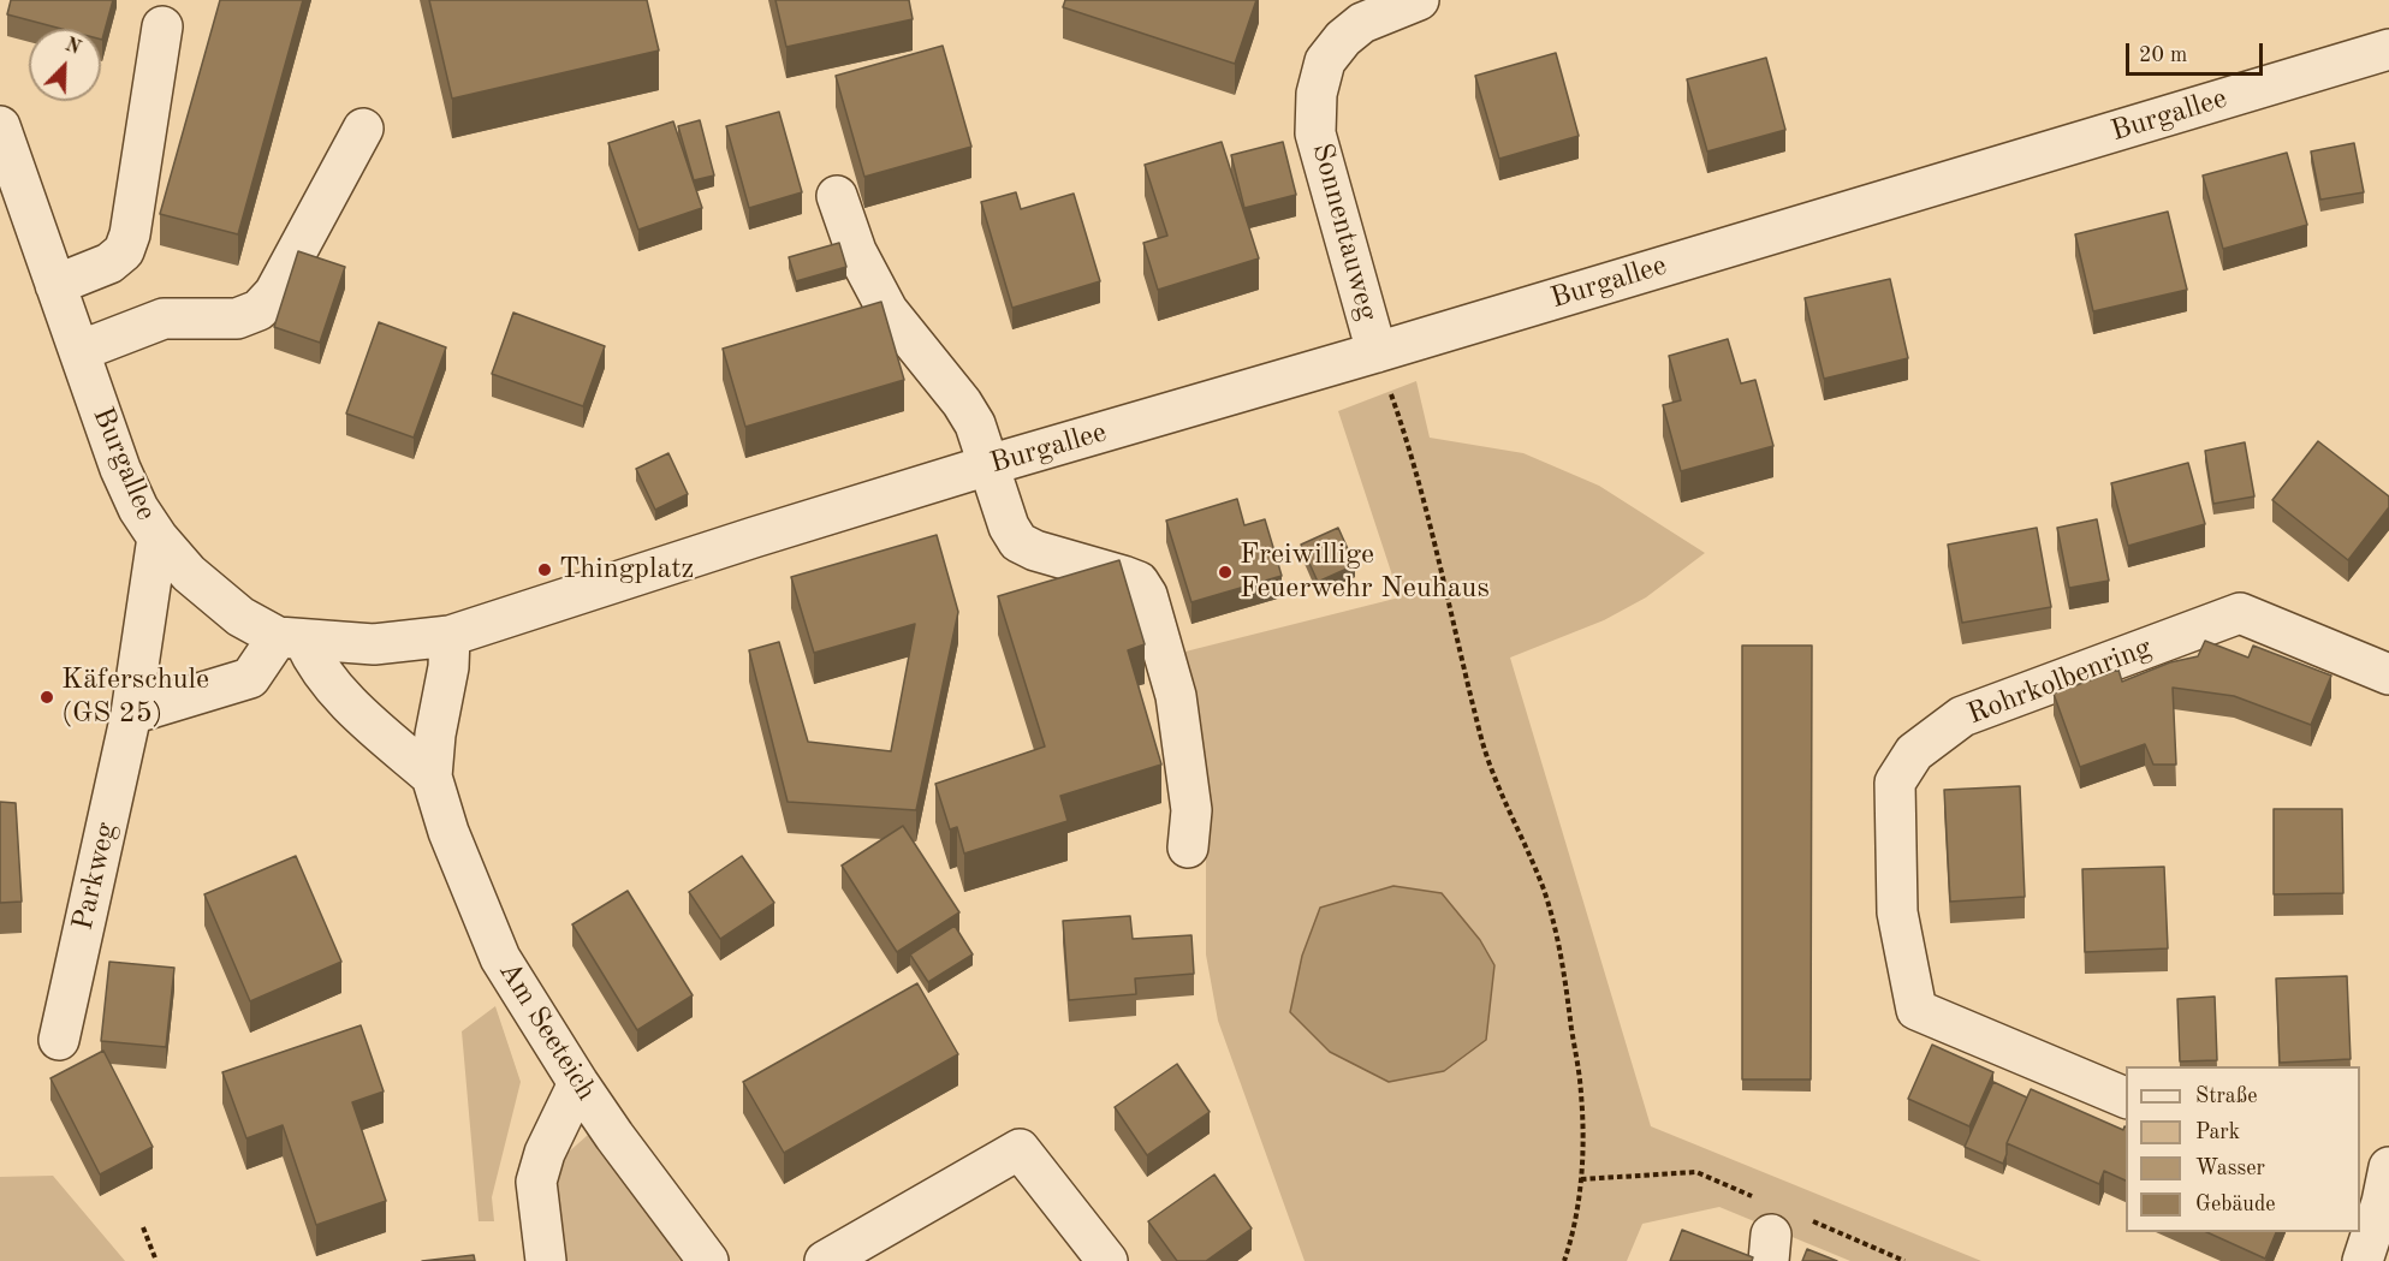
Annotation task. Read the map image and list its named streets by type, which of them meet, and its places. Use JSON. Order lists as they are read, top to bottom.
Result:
{
  "streets": {
    "street": [
      "Burgallee",
      "Sonnentauweg",
      "Rohrkolbenring",
      "Parkweg",
      "Am Seeteich"
    ]
  },
  "crossings": [
    ["Burgallee", "Sonnentauweg"],
    ["Burgallee", "Parkweg"],
    ["Burgallee", "Am Seeteich"]
  ],
  "places": ["Thingplatz", "Freiwillige Feuerwehr Neuhaus", "Käferschule (GS 25)"],
  "legend": [
    "Straße",
    "Park",
    "Wasser",
    "Gebäude"
  ],
  "scale_bar": "20 m",
  "north": "top right"
}
